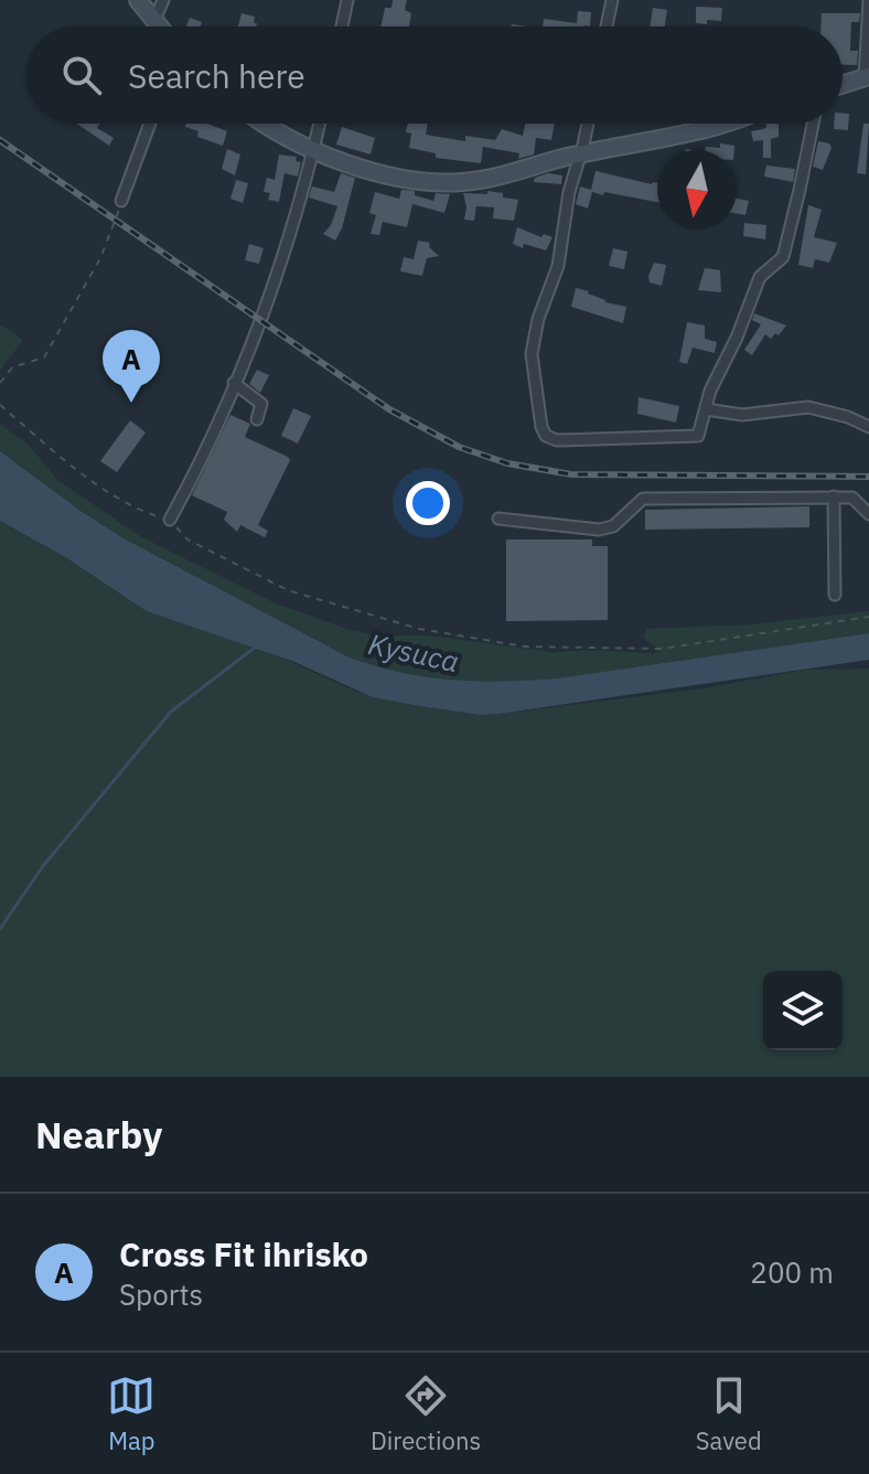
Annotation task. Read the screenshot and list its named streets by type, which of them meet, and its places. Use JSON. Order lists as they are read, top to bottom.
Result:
{
  "water": ["Kysuca"],
  "north": "bottom",
  "page": {
    "search": "Search here",
    "pins": "A",
    "heading": "Nearby",
    "list": [
      {
        "mark": "A",
        "name": "Cross Fit ihrisko",
        "note": "Sports",
        "value": "200 m"
      }
    ],
    "nav": ["Map", "Directions", "Saved"]
  }
}
